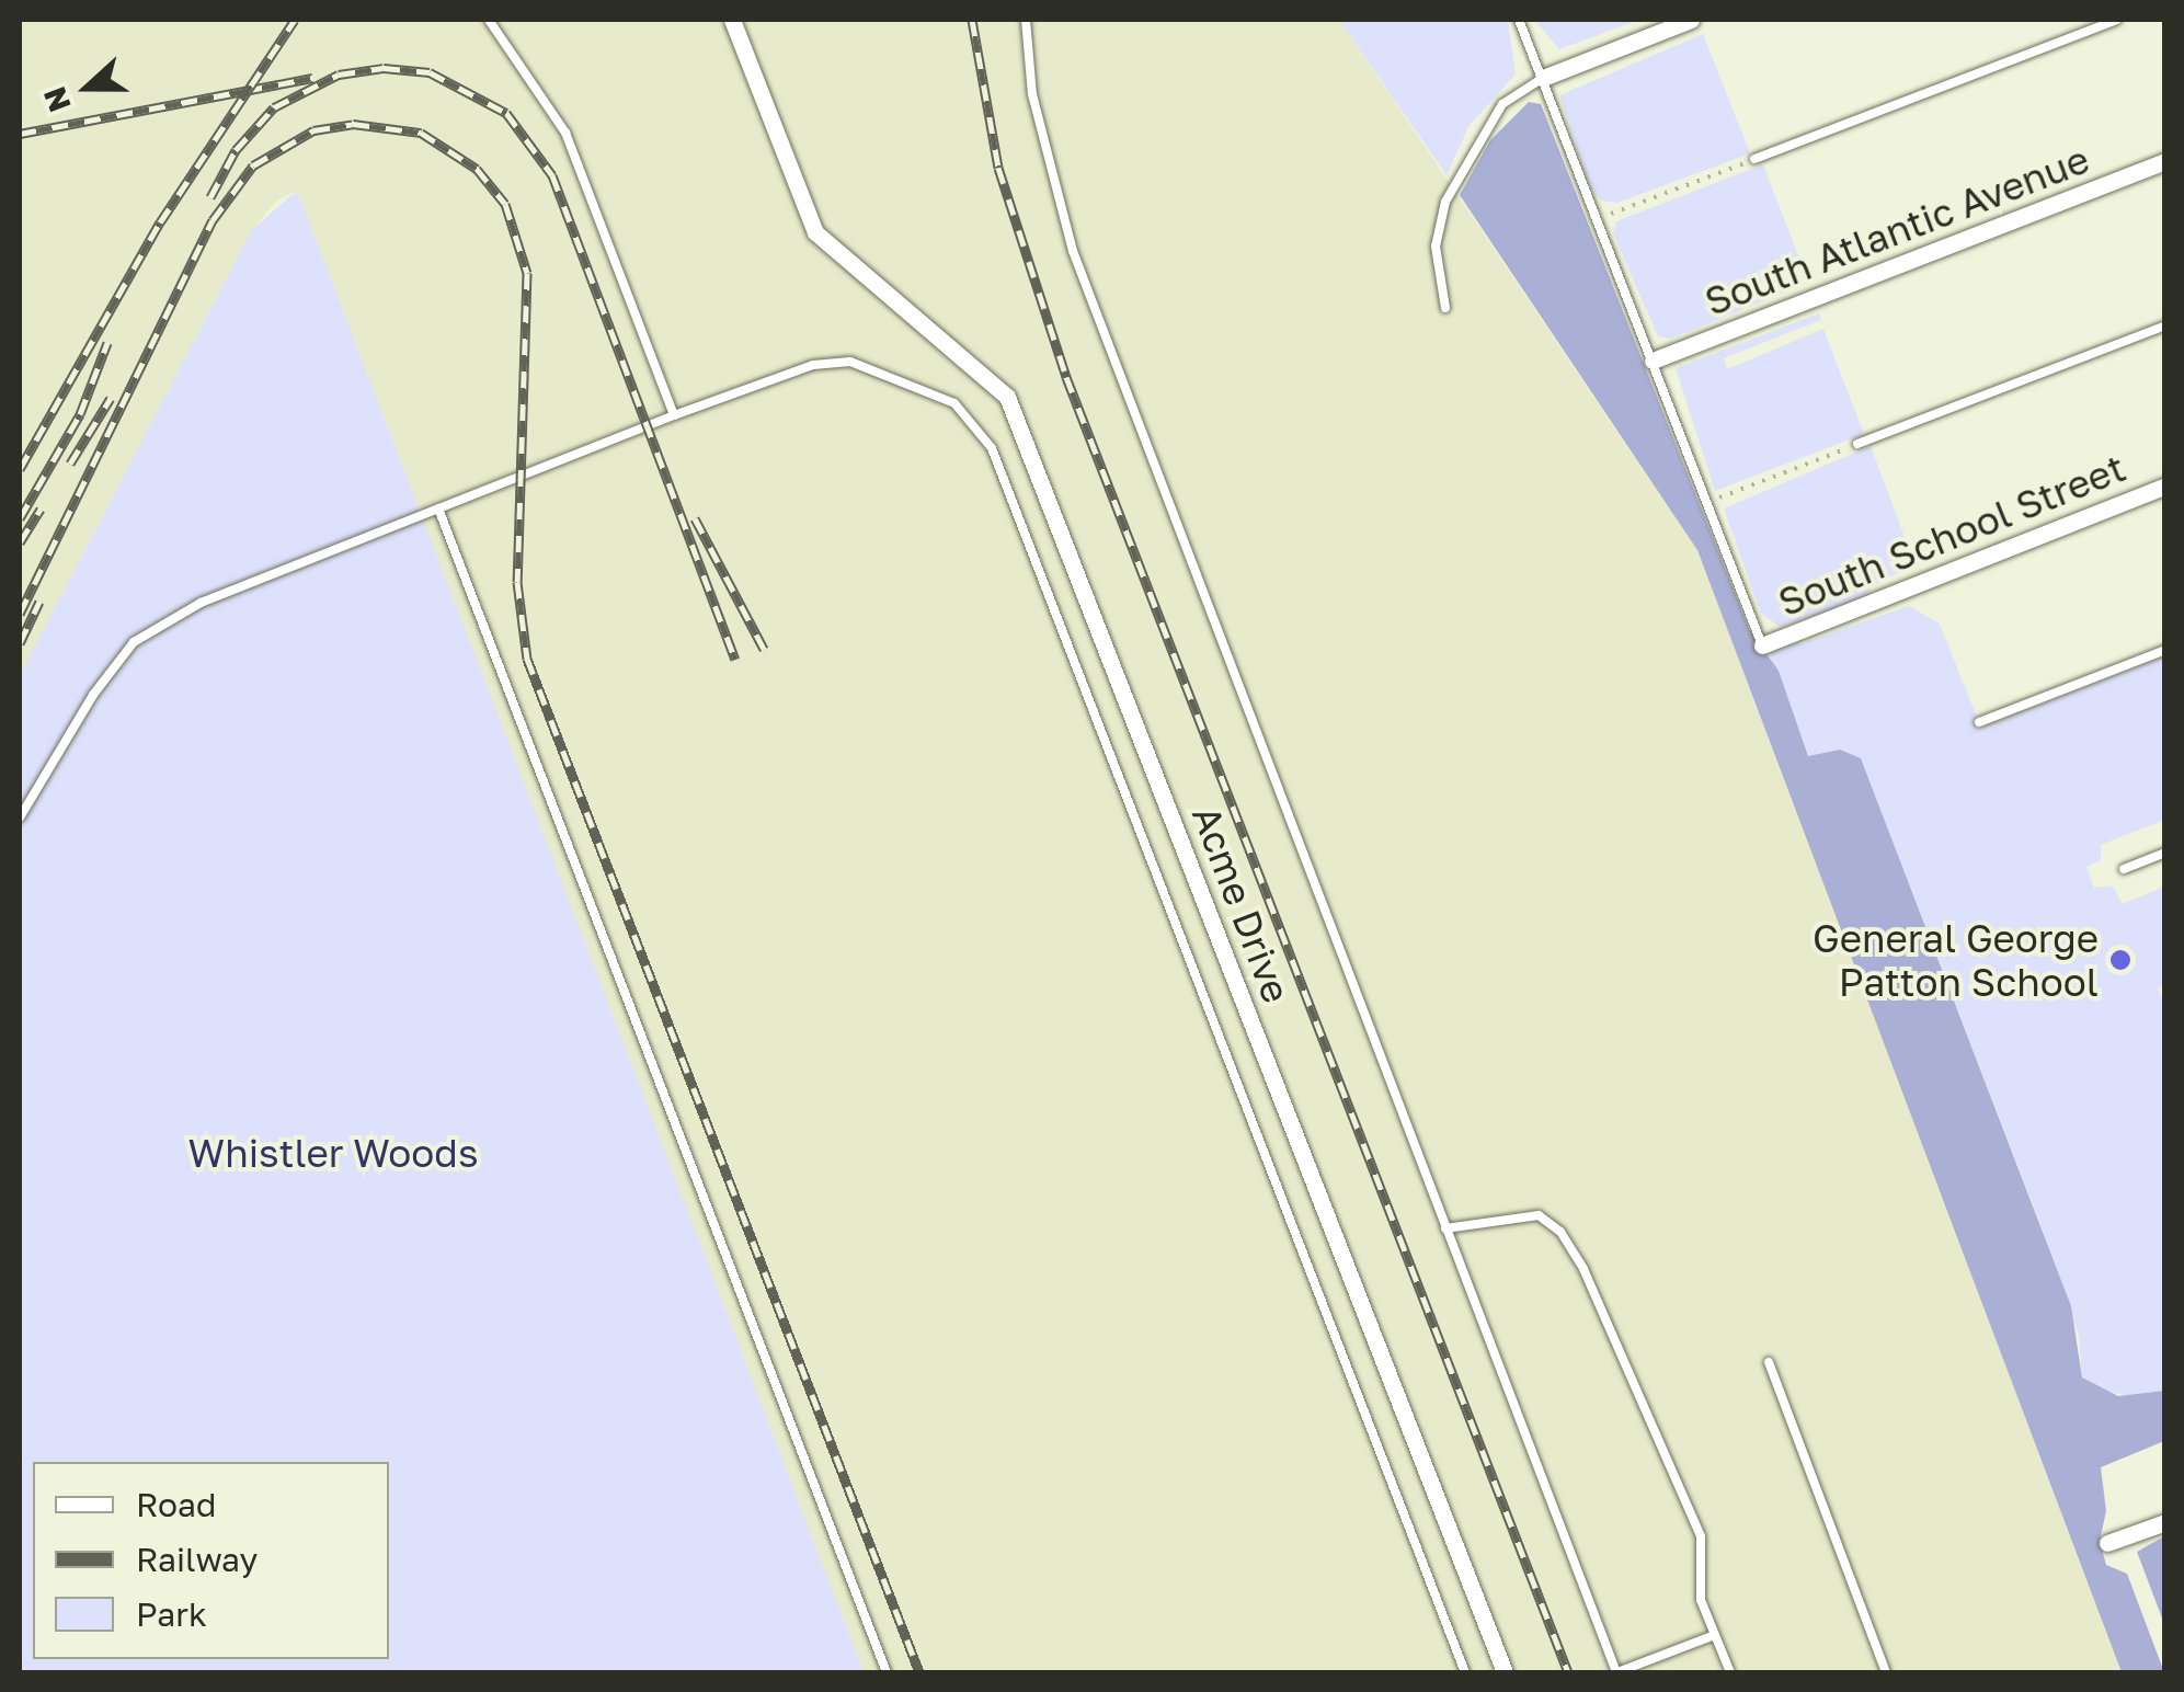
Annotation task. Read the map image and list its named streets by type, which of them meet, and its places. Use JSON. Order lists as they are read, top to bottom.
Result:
{
  "streets": {
    "street": ["South Atlantic Avenue", "South School Street", "Acme Drive"]
  },
  "parks": ["Whistler Woods"],
  "places": ["General George Patton School"],
  "legend": ["Road", "Railway", "Park"],
  "north": "left"
}
